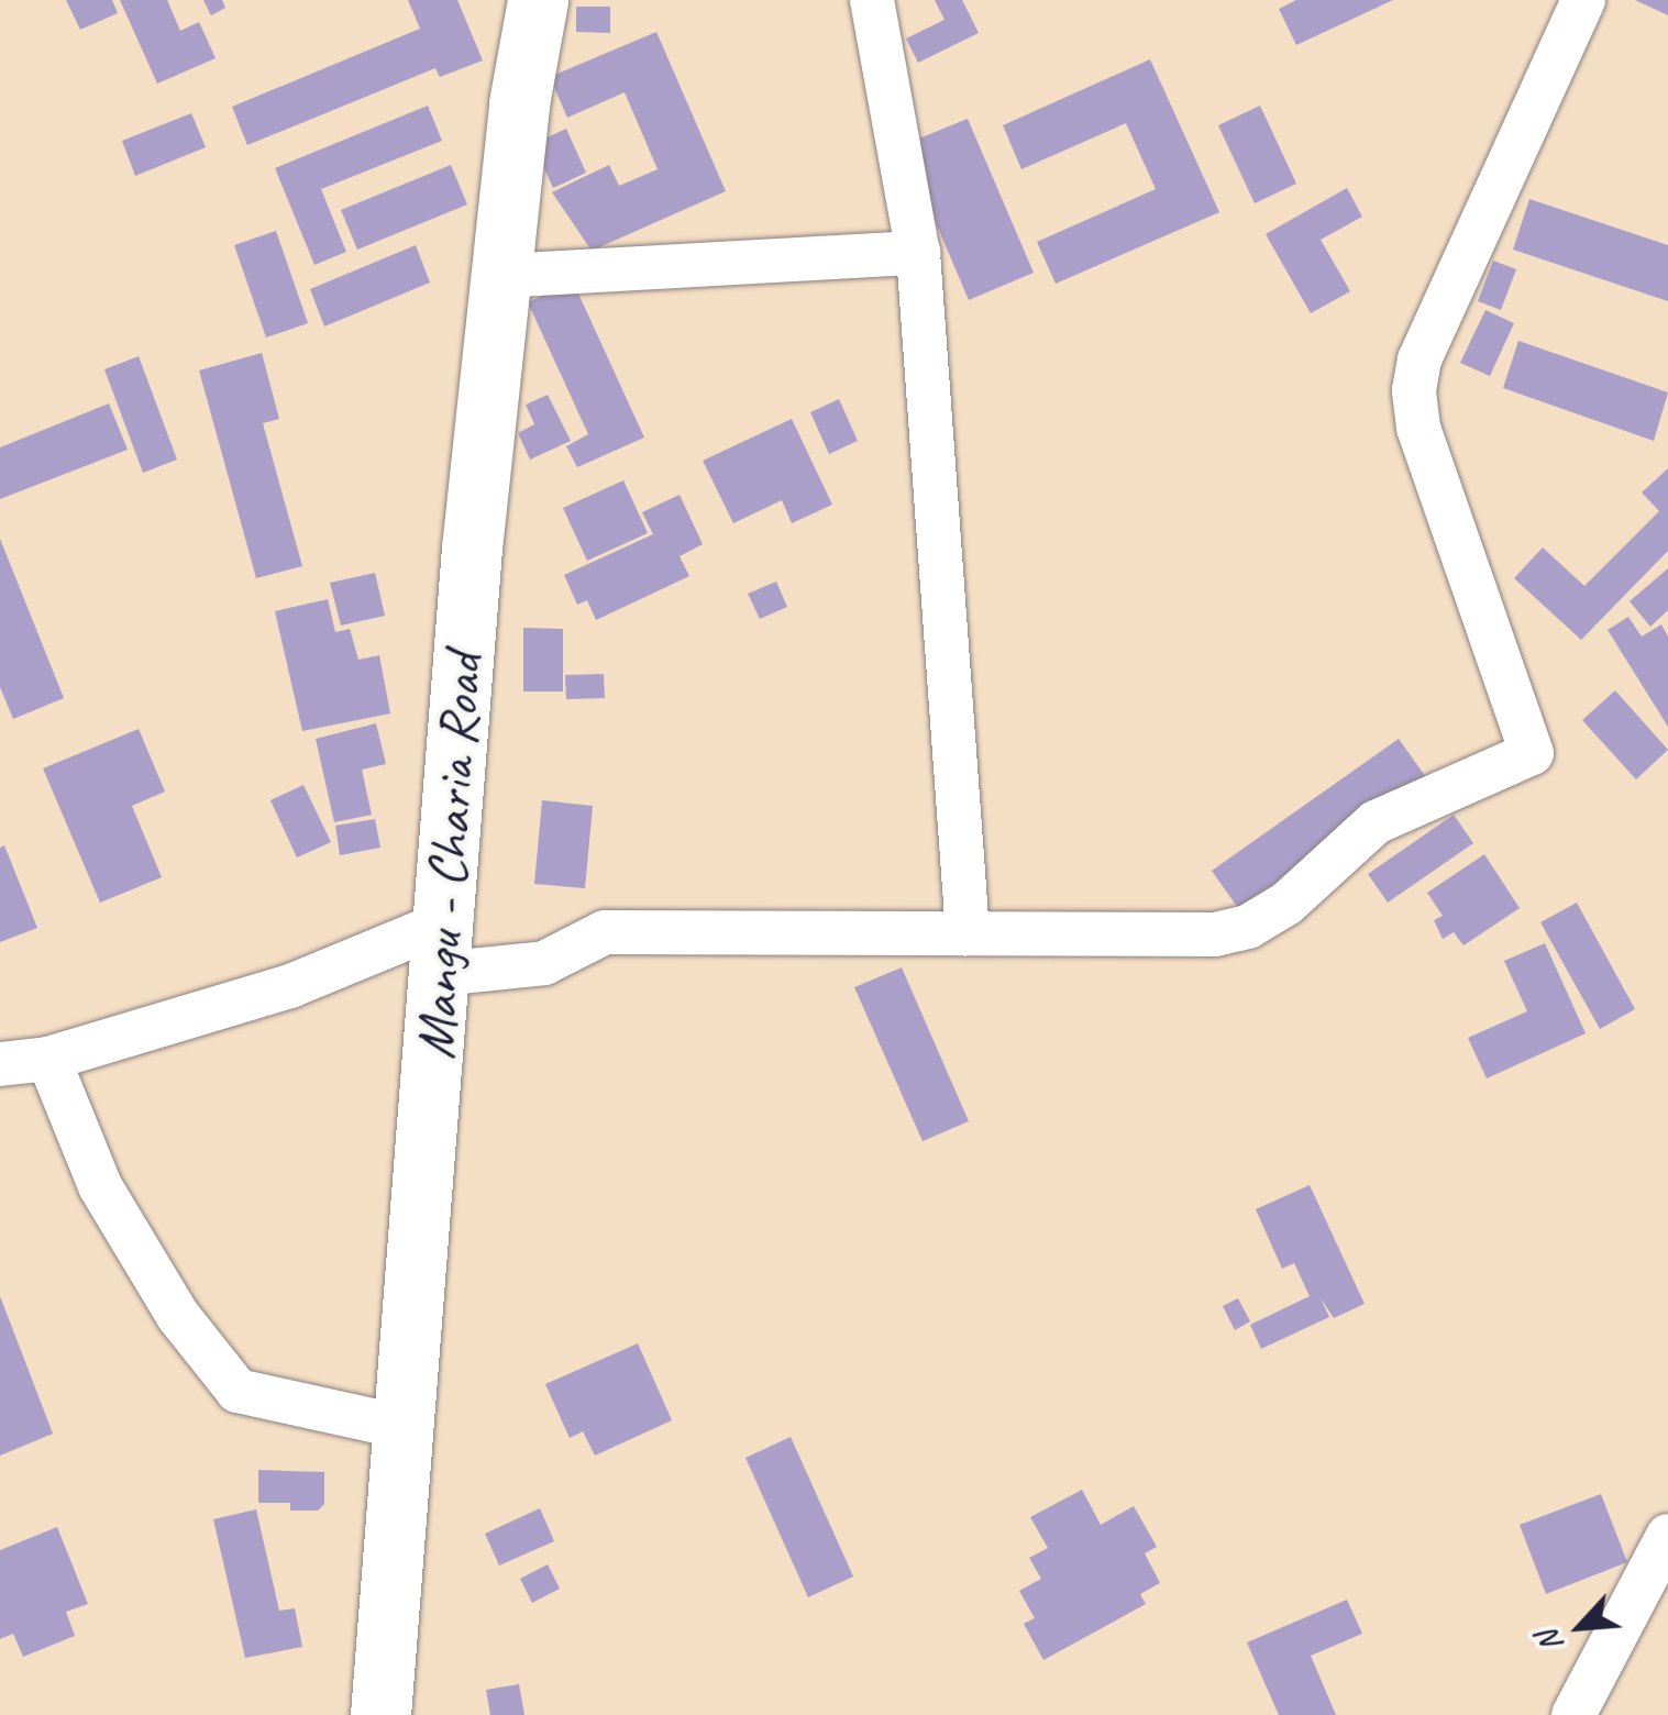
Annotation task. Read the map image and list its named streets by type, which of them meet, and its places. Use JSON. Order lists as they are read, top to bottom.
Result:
{
  "streets": {
    "street": ["Mangu - Charia Road"]
  },
  "north": "bottom left"
}
